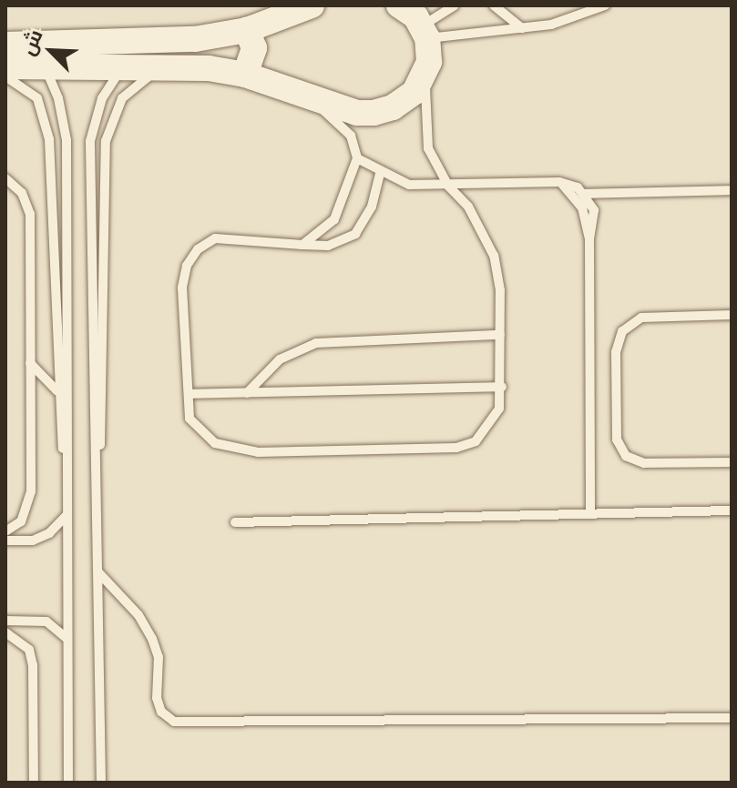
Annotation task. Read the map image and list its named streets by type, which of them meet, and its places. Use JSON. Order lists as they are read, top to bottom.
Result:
{
  "north": "top left"
}
